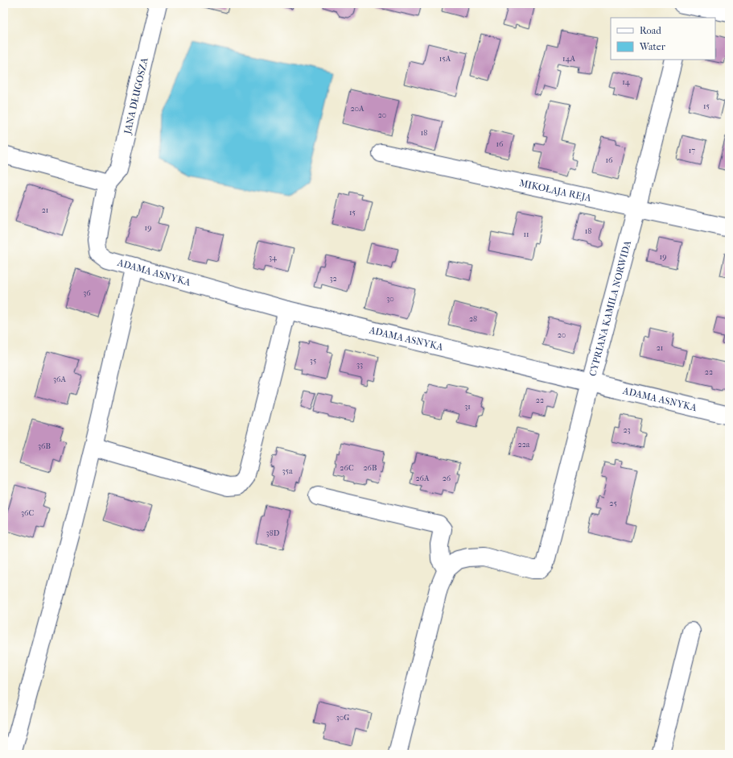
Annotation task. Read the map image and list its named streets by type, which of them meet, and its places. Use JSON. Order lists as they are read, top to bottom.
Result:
{
  "streets": {
    "street": [
      "JANA DŁUGOSZA",
      "MIKOŁAJA REJA",
      "ADAMA ASNYKA",
      "CYPRIANA KAMILA NORWIDA"
    ]
  },
  "crossings": [
    ["JANA DŁUGOSZA", "ADAMA ASNYKA"],
    ["MIKOŁAJA REJA", "CYPRIANA KAMILA NORWIDA"],
    ["ADAMA ASNYKA", "CYPRIANA KAMILA NORWIDA"]
  ],
  "house_numbers": [
    "15A",
    "14A",
    "14",
    "15",
    "20A",
    "20",
    "18",
    "16",
    "17",
    "16",
    "21",
    "15",
    "19",
    "18",
    "11",
    "19",
    "34",
    "32",
    "36",
    "30",
    "28",
    "20",
    "21",
    "35",
    "33",
    "22",
    "36A",
    "22",
    "31",
    "23",
    "22a",
    "36B",
    "26C",
    "26B",
    "35a",
    "26A",
    "26",
    "25",
    "36C",
    "38D",
    "30G"
  ],
  "legend": ["Road", "Water"]
}
